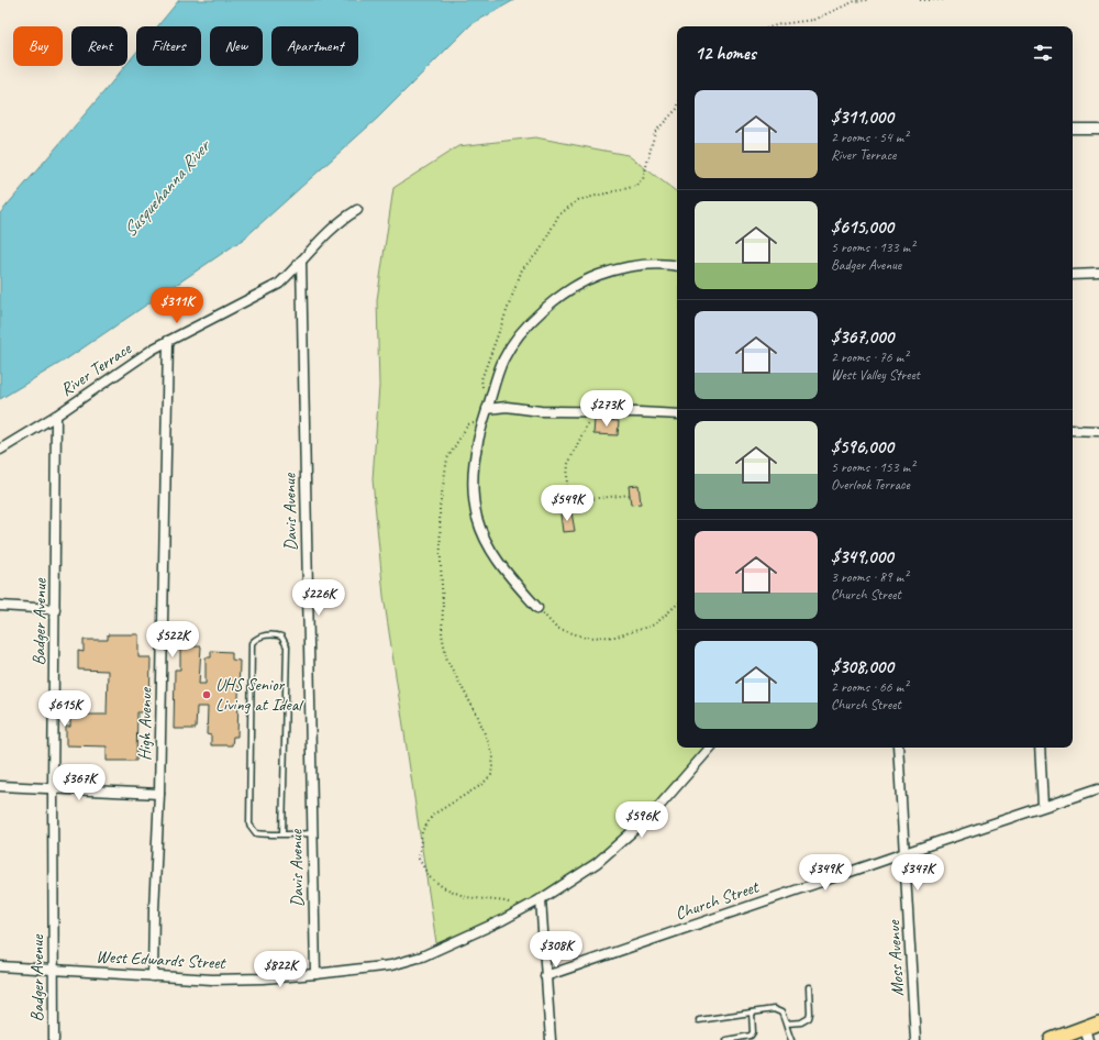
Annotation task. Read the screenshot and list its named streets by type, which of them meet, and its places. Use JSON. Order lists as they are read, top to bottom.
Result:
{
  "streets": {
    "street": [
      "River Terrace",
      "Davis Avenue",
      "Badger Avenue",
      "High Avenue",
      "Church Street",
      "Moss Avenue",
      "West Edwards Street"
    ]
  },
  "crossings": [
    ["River Terrace", "Davis Avenue"],
    ["River Terrace", "Badger Avenue"],
    ["River Terrace", "High Avenue"],
    ["Davis Avenue", "West Edwards Street"],
    ["Badger Avenue", "West Edwards Street"],
    ["High Avenue", "West Edwards Street"],
    ["Church Street", "Moss Avenue"]
  ],
  "water": ["Susquehanna River"],
  "places": ["UHS Senior Living at Ideal"],
  "page": {
    "chip": [
      "Buy",
      "Rent",
      "Filters",
      "New",
      "Apartment"
    ],
    "heading": "12 homes",
    "list": [
      {
        "name": "$311,000",
        "note": "2 rooms · 54 m² · River Terrace"
      },
      {
        "name": "$615,000",
        "note": "5 rooms · 133 m² · Badger Avenue"
      },
      {
        "name": "$367,000",
        "note": "2 rooms · 76 m² · West Valley Street"
      },
      {
        "name": "$596,000",
        "note": "5 rooms · 153 m² · Overlook Terrace"
      },
      {
        "name": "$349,000",
        "note": "3 rooms · 89 m² · Church Street"
      },
      {
        "name": "$308,000",
        "note": "2 rooms · 66 m² · Church Street"
      }
    ],
    "price": [
      "$311K",
      "$273K",
      "$549K",
      "$226K",
      "$522K",
      "$615K",
      "$367K",
      "$596K",
      "$349K",
      "$347K",
      "$308K",
      "$822K"
    ]
  }
}
